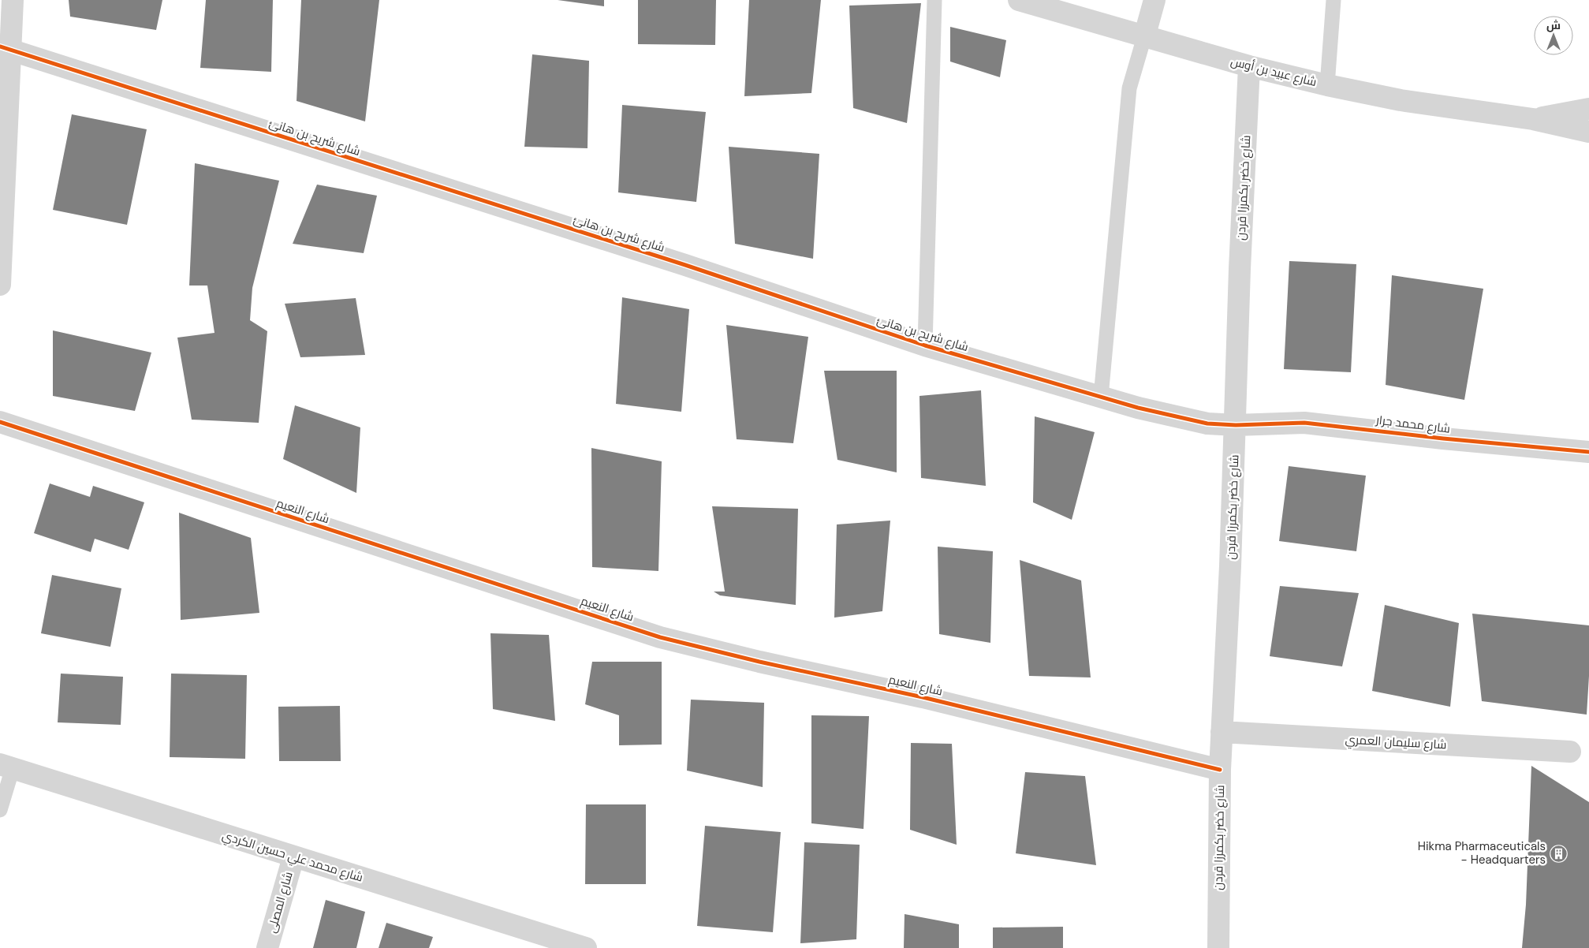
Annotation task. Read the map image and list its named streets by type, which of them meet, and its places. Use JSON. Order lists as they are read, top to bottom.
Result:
{
  "streets": {
    "street": [
      "شارع عبيد بن أوس",
      "شارع شريح بن هانئ",
      "شارع خضر بكمرزا قردن",
      "شارع محمد جرار",
      "شارع النعيم",
      "شارع سليمان العمري",
      "شارع محمد علي حسين الكردي",
      "شارع المصلى"
    ]
  },
  "crossings": [
    ["شارع عبيد بن أوس", "شارع خضر بكمرزا قردن"],
    ["شارع شريح بن هانئ", "شارع خضر بكمرزا قردن"],
    ["شارع شريح بن هانئ", "شارع محمد جرار"],
    ["شارع خضر بكمرزا قردن", "شارع محمد جرار"],
    ["شارع خضر بكمرزا قردن", "شارع النعيم"],
    ["شارع خضر بكمرزا قردن", "شارع سليمان العمري"],
    ["شارع محمد علي حسين الكردي", "شارع المصلى"]
  ],
  "places": {
    "building": ["Hikma Pharmaceuticals - Headquarters"]
  },
  "north": "top"
}
